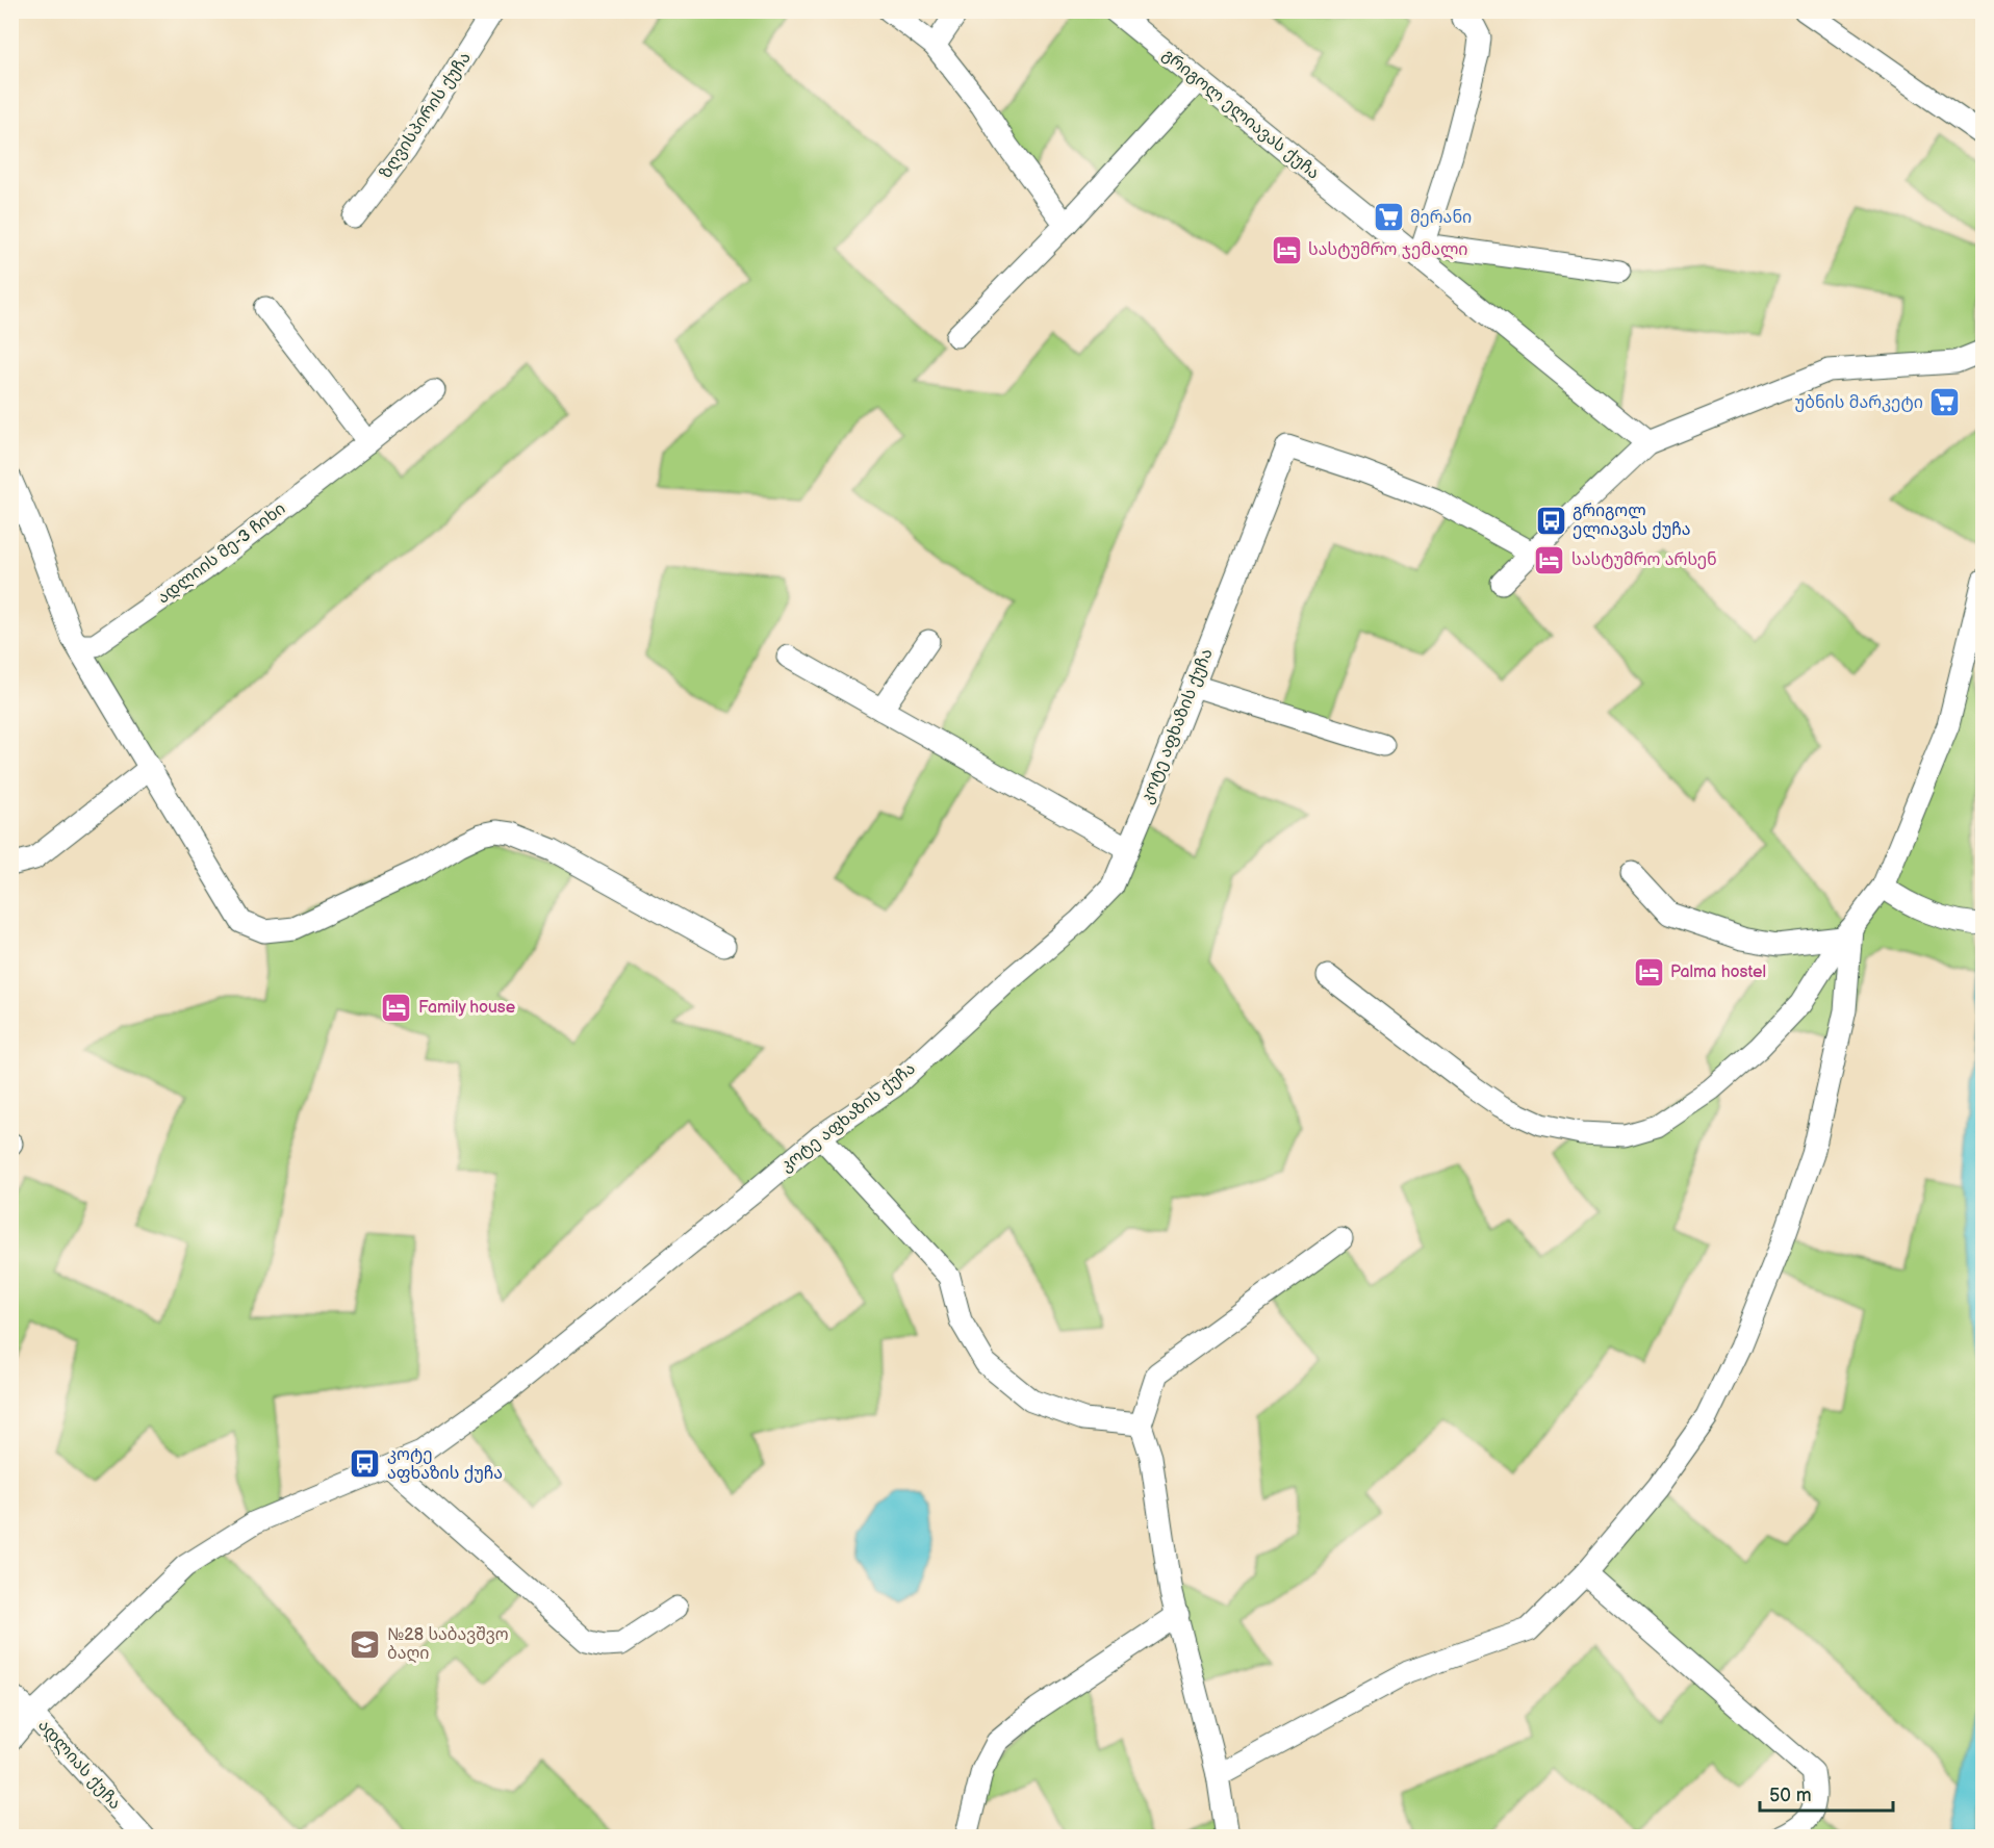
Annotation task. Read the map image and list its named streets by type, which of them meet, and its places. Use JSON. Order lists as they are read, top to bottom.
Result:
{
  "streets": {
    "street": [
      "გრიგოლ ელიავას ქუჩა",
      "ზღვისპირის ქუჩა",
      "ადლიის მე-3 ჩიხი",
      "კოტე აფხაზის ქუჩა",
      "ადლიას ქუჩა"
    ]
  },
  "crossings": [
    ["კოტე აფხაზის ქუჩა", "ადლიას ქუჩა"]
  ],
  "places": {
    "supermarket": ["მერანი", "უბნის მარკეტი"],
    "hotel": [
      "სასტუმრო ჯემალი",
      "სასტუმრო არსენ",
      "Palma hostel",
      "Family house"
    ],
    "bus stop": ["გრიგოლ ელიავას ქუჩა", "კოტე აფხაზის ქუჩა"],
    "school or university": ["№28 საბავშვო ბაღი"]
  },
  "scale_bar": "50 m"
}
